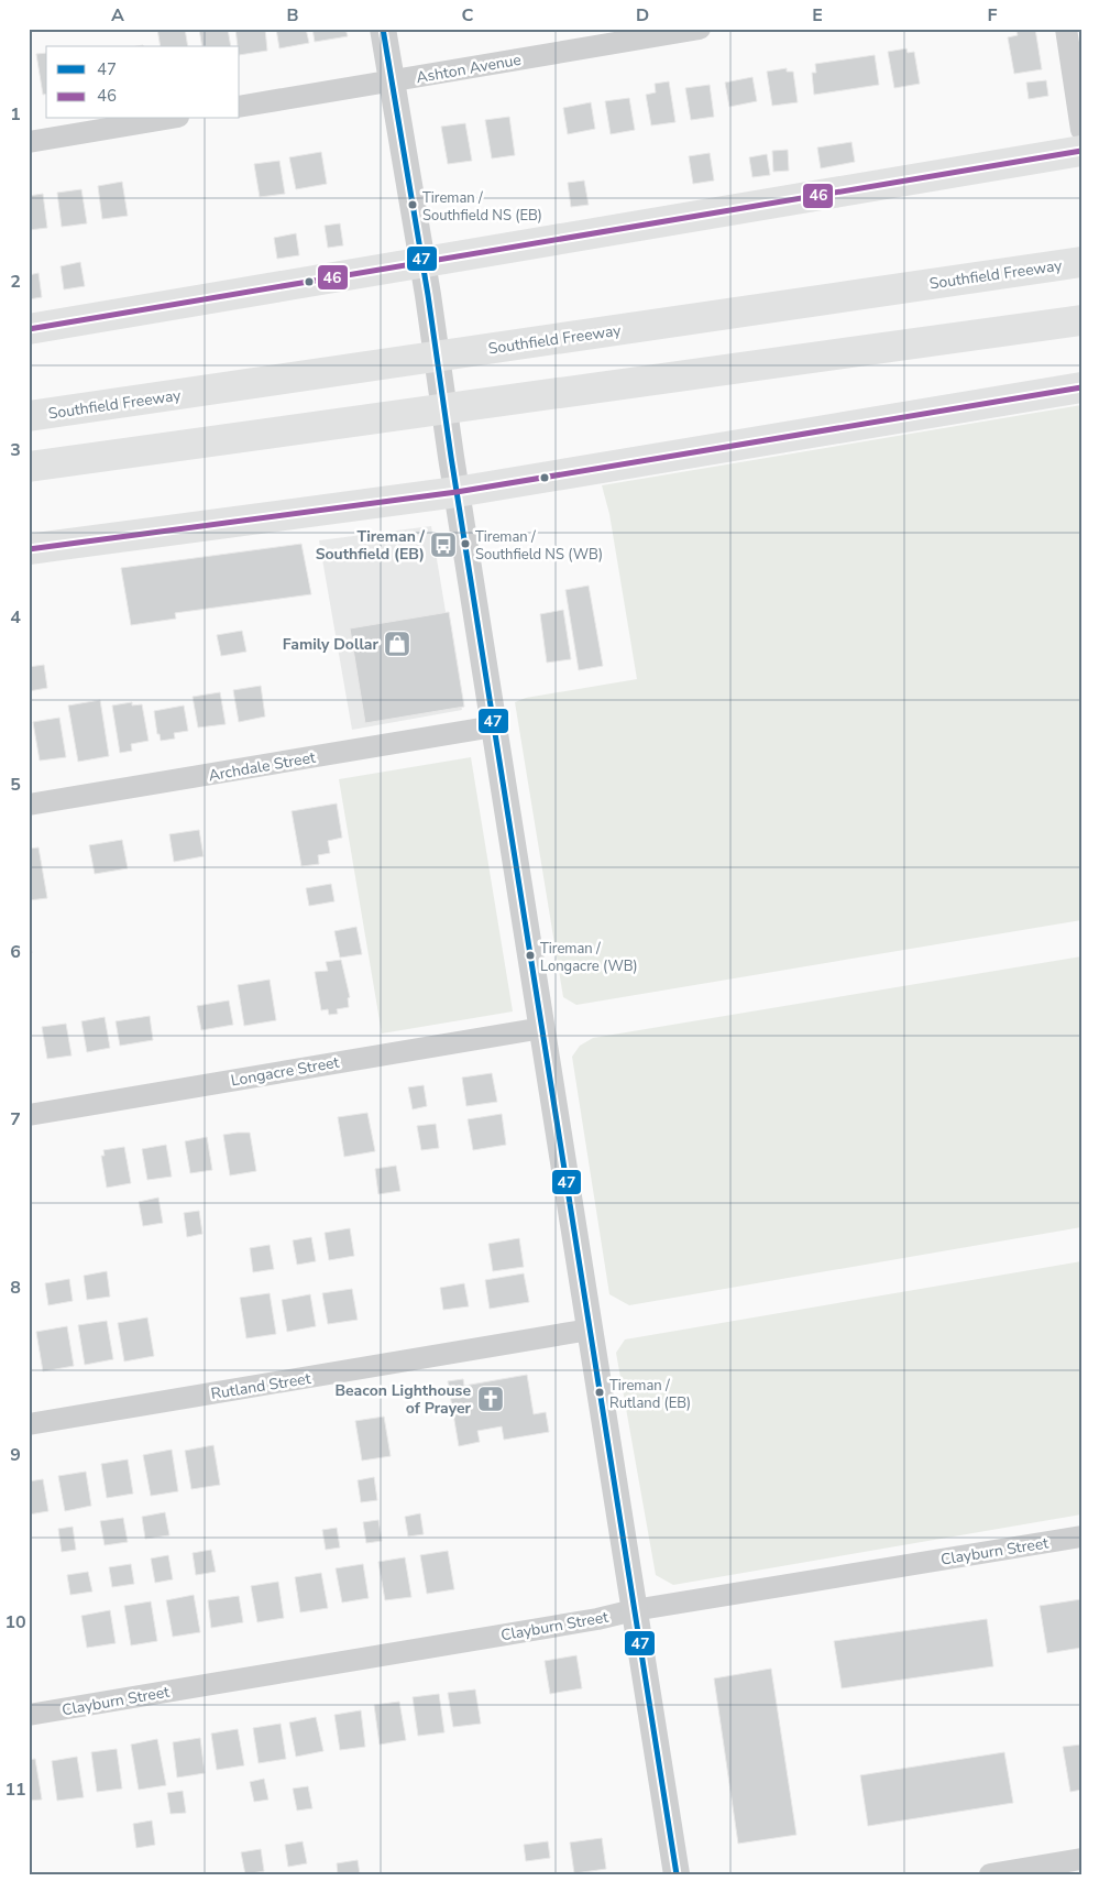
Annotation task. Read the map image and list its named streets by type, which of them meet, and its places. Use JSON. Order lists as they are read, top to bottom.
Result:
{
  "streets": {
    "main road": ["Southfield Freeway"],
    "street": [
      "Ashton Avenue",
      "Archdale Street",
      "Longacre Street",
      "Rutland Street",
      "Clayburn Street"
    ]
  },
  "places": {
    "other": [
      "Tireman / Southfield NS (EB)",
      "Tireman / Southfield NS (WB)",
      "Tireman / Longacre (WB)",
      "Tireman / Rutland (EB)"
    ],
    "bus stop": ["Tireman / Southfield (EB)"],
    "shop": ["Family Dollar"],
    "church": ["Beacon Lighthouse of Prayer"]
  },
  "lines": ["transit line 47", "transit line 46"],
  "legend": ["47", "46"],
  "grid": {
    "columns": [
      "A",
      "B",
      "C",
      "D",
      "E",
      "F"
    ],
    "rows": [
      "1",
      "2",
      "3",
      "4",
      "5",
      "6",
      "7",
      "8",
      "9",
      "10",
      "11"
    ]
  }
}
